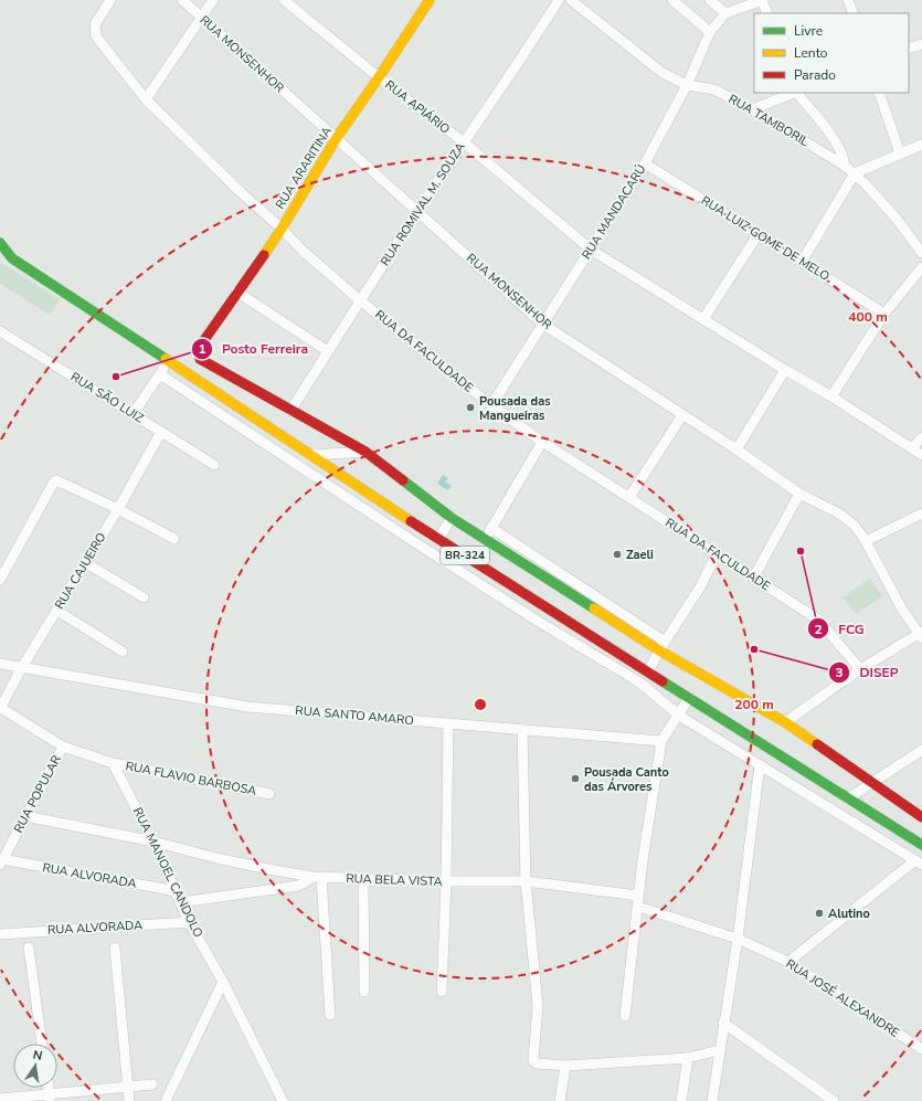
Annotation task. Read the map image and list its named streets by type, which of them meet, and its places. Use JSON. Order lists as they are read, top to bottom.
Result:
{
  "streets": {
    "main road": ["RUA ARARITINA", "BR-324"],
    "street": [
      "RUA MONSENHOR",
      "RUA APIÁRIO",
      "RUA TAMBORIL",
      "RUA ROMIVAL M. SOUZA",
      "RUA MANDACARÚ",
      "RUA LUIZ GOME DE MELO",
      "RUA DA FACULDADE",
      "RUA SÃO LUIZ",
      "RUA CAJUEIRO",
      "RUA SANTO AMARO",
      "RUA FLAVIO BARBOSA",
      "RUA POPULAR",
      "RUA MANOEL CANDOLO",
      "RUA ALVORADA",
      "RUA BELA VISTA",
      "RUA JOSÉ ALEXANDRE"
    ]
  },
  "crossings": [
    ["RUA MONSENHOR", "RUA ARARITINA"],
    ["RUA MONSENHOR", "RUA ROMIVAL M. SOUZA"],
    ["RUA MONSENHOR", "RUA MANDACARÚ"],
    ["RUA APIÁRIO", "RUA ARARITINA"],
    ["RUA APIÁRIO", "RUA ROMIVAL M. SOUZA"],
    ["RUA APIÁRIO", "RUA MANDACARÚ"],
    ["RUA TAMBORIL", "RUA MANDACARÚ"],
    ["RUA ARARITINA", "RUA ROMIVAL M. SOUZA"],
    ["RUA ARARITINA", "RUA DA FACULDADE"],
    ["RUA ROMIVAL M. SOUZA", "RUA DA FACULDADE"],
    ["RUA MANDACARÚ", "RUA LUIZ GOME DE MELO"],
    ["RUA MANDACARÚ", "RUA DA FACULDADE"],
    ["RUA SÃO LUIZ", "RUA CAJUEIRO"],
    ["RUA CAJUEIRO", "RUA SANTO AMARO"],
    ["RUA CAJUEIRO", "RUA FLAVIO BARBOSA"],
    ["RUA FLAVIO BARBOSA", "RUA POPULAR"],
    ["RUA FLAVIO BARBOSA", "RUA MANOEL CANDOLO"],
    ["RUA POPULAR", "RUA ALVORADA"],
    ["RUA POPULAR", "RUA BELA VISTA"],
    ["RUA MANOEL CANDOLO", "RUA ALVORADA"],
    ["RUA MANOEL CANDOLO", "RUA BELA VISTA"]
  ],
  "places": [
    "Posto Ferreira",
    "Pousada das Mangueiras",
    "FCG",
    "Zaeli",
    "DISEP",
    "Pousada Canto das Árvores",
    "Alutino"
  ],
  "legend": ["Livre", "Lento", "Parado"],
  "north": "top",
  "rings": ["400 m", "200 m"]
}
